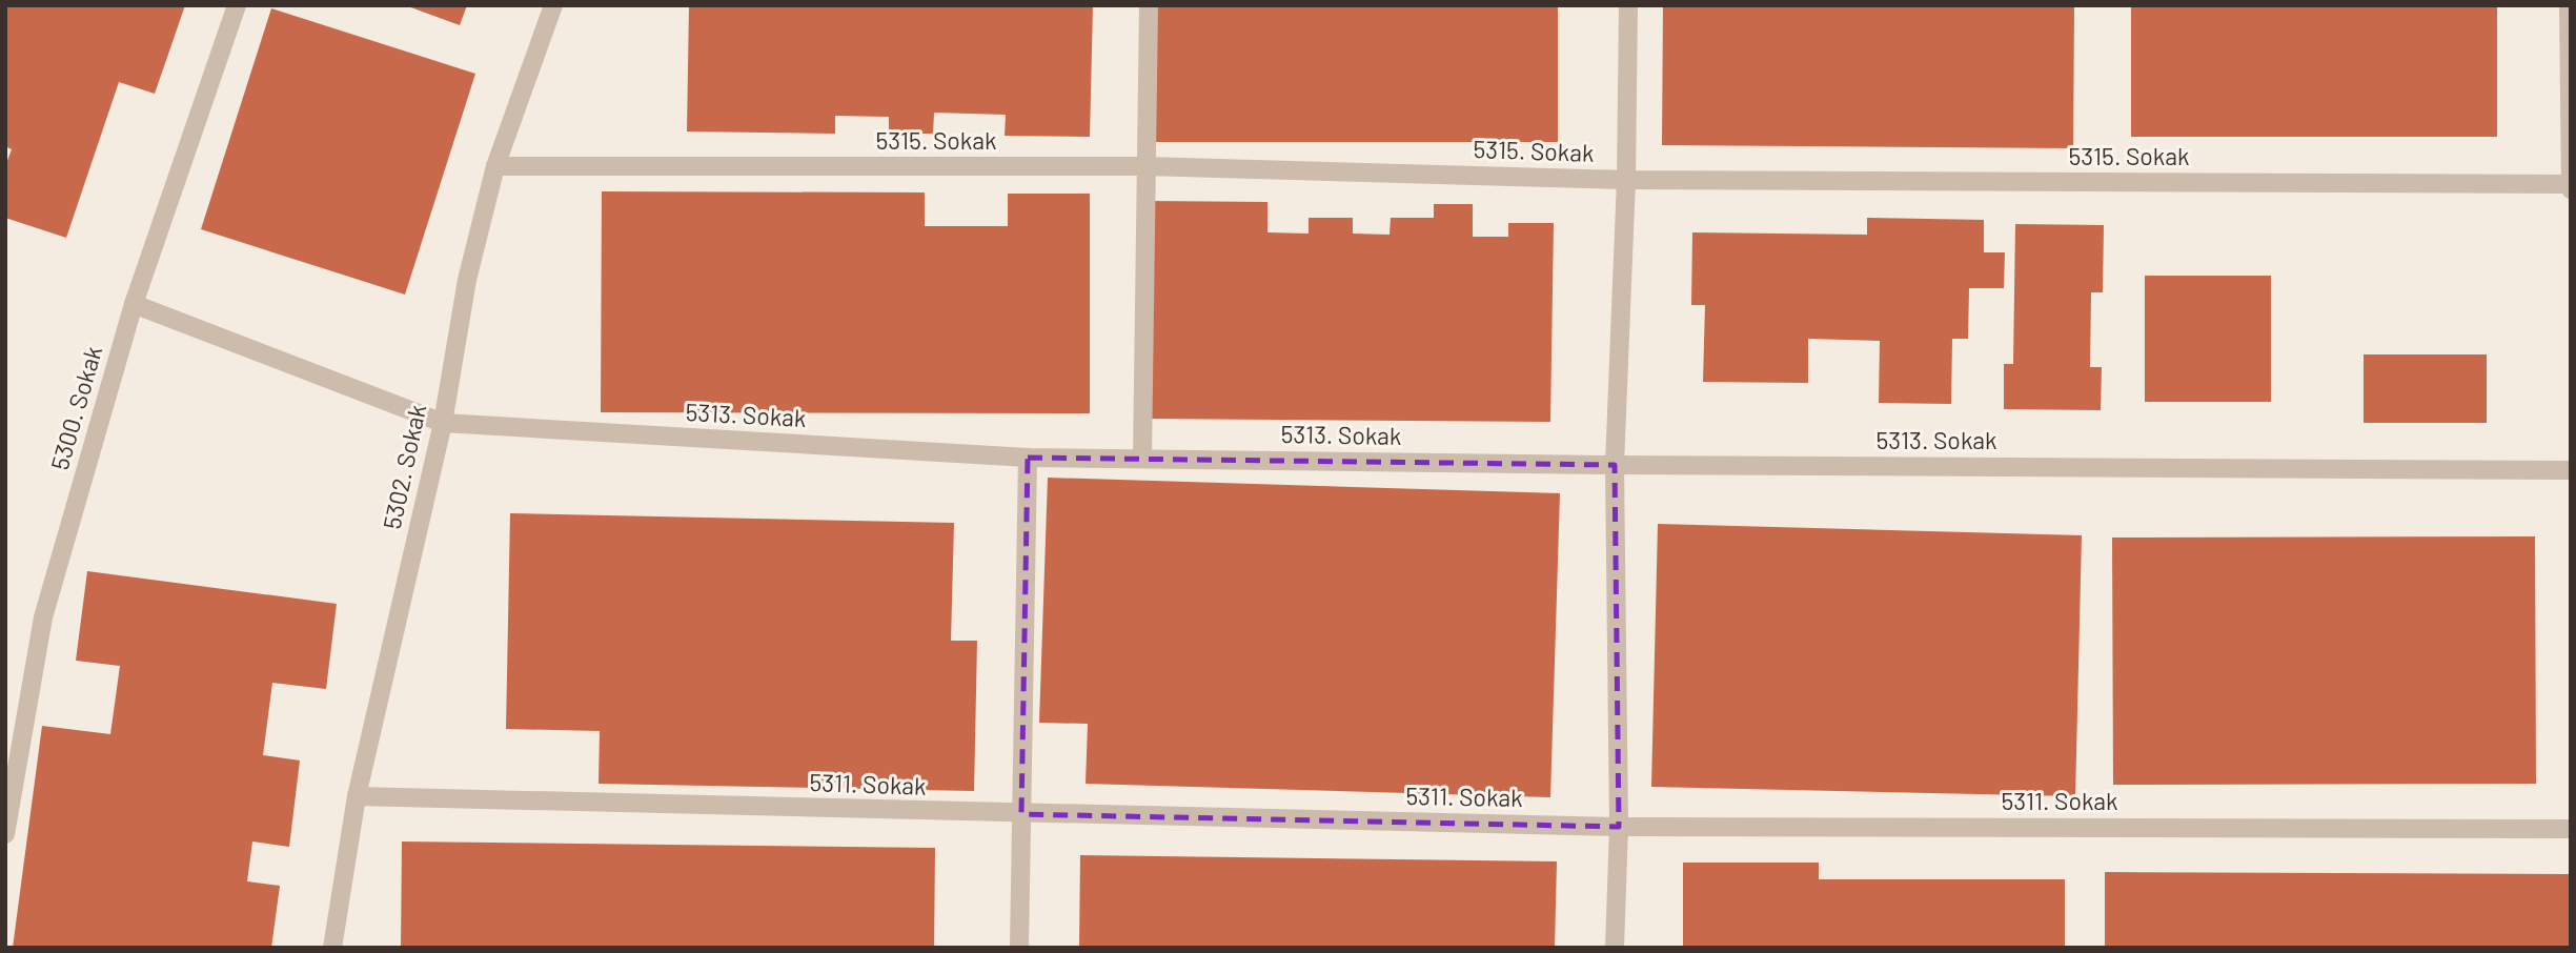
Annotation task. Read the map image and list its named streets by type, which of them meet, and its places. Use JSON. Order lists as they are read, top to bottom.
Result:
{
  "streets": {
    "street": [
      "5315. Sokak",
      "5300. Sokak",
      "5313. Sokak",
      "5302. Sokak",
      "5311. Sokak"
    ]
  },
  "crossings": [
    ["5315. Sokak", "5302. Sokak"],
    ["5300. Sokak", "5313. Sokak"],
    ["5313. Sokak", "5302. Sokak"],
    ["5302. Sokak", "5311. Sokak"]
  ]
}
